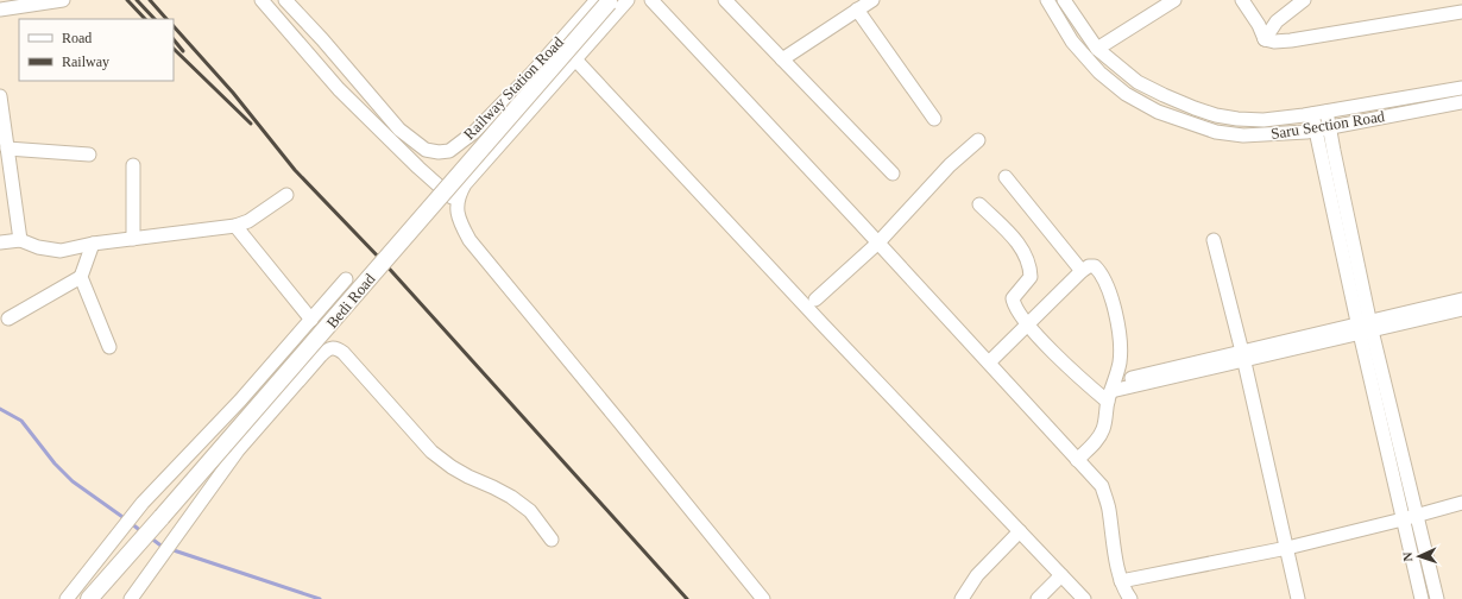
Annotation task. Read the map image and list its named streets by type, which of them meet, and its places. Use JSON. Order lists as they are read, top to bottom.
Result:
{
  "streets": {
    "main road": ["Bedi Road"],
    "street": ["Railway Station Road", "Saru Section Road"]
  },
  "legend": ["Road", "Railway"],
  "north": "left"
}
